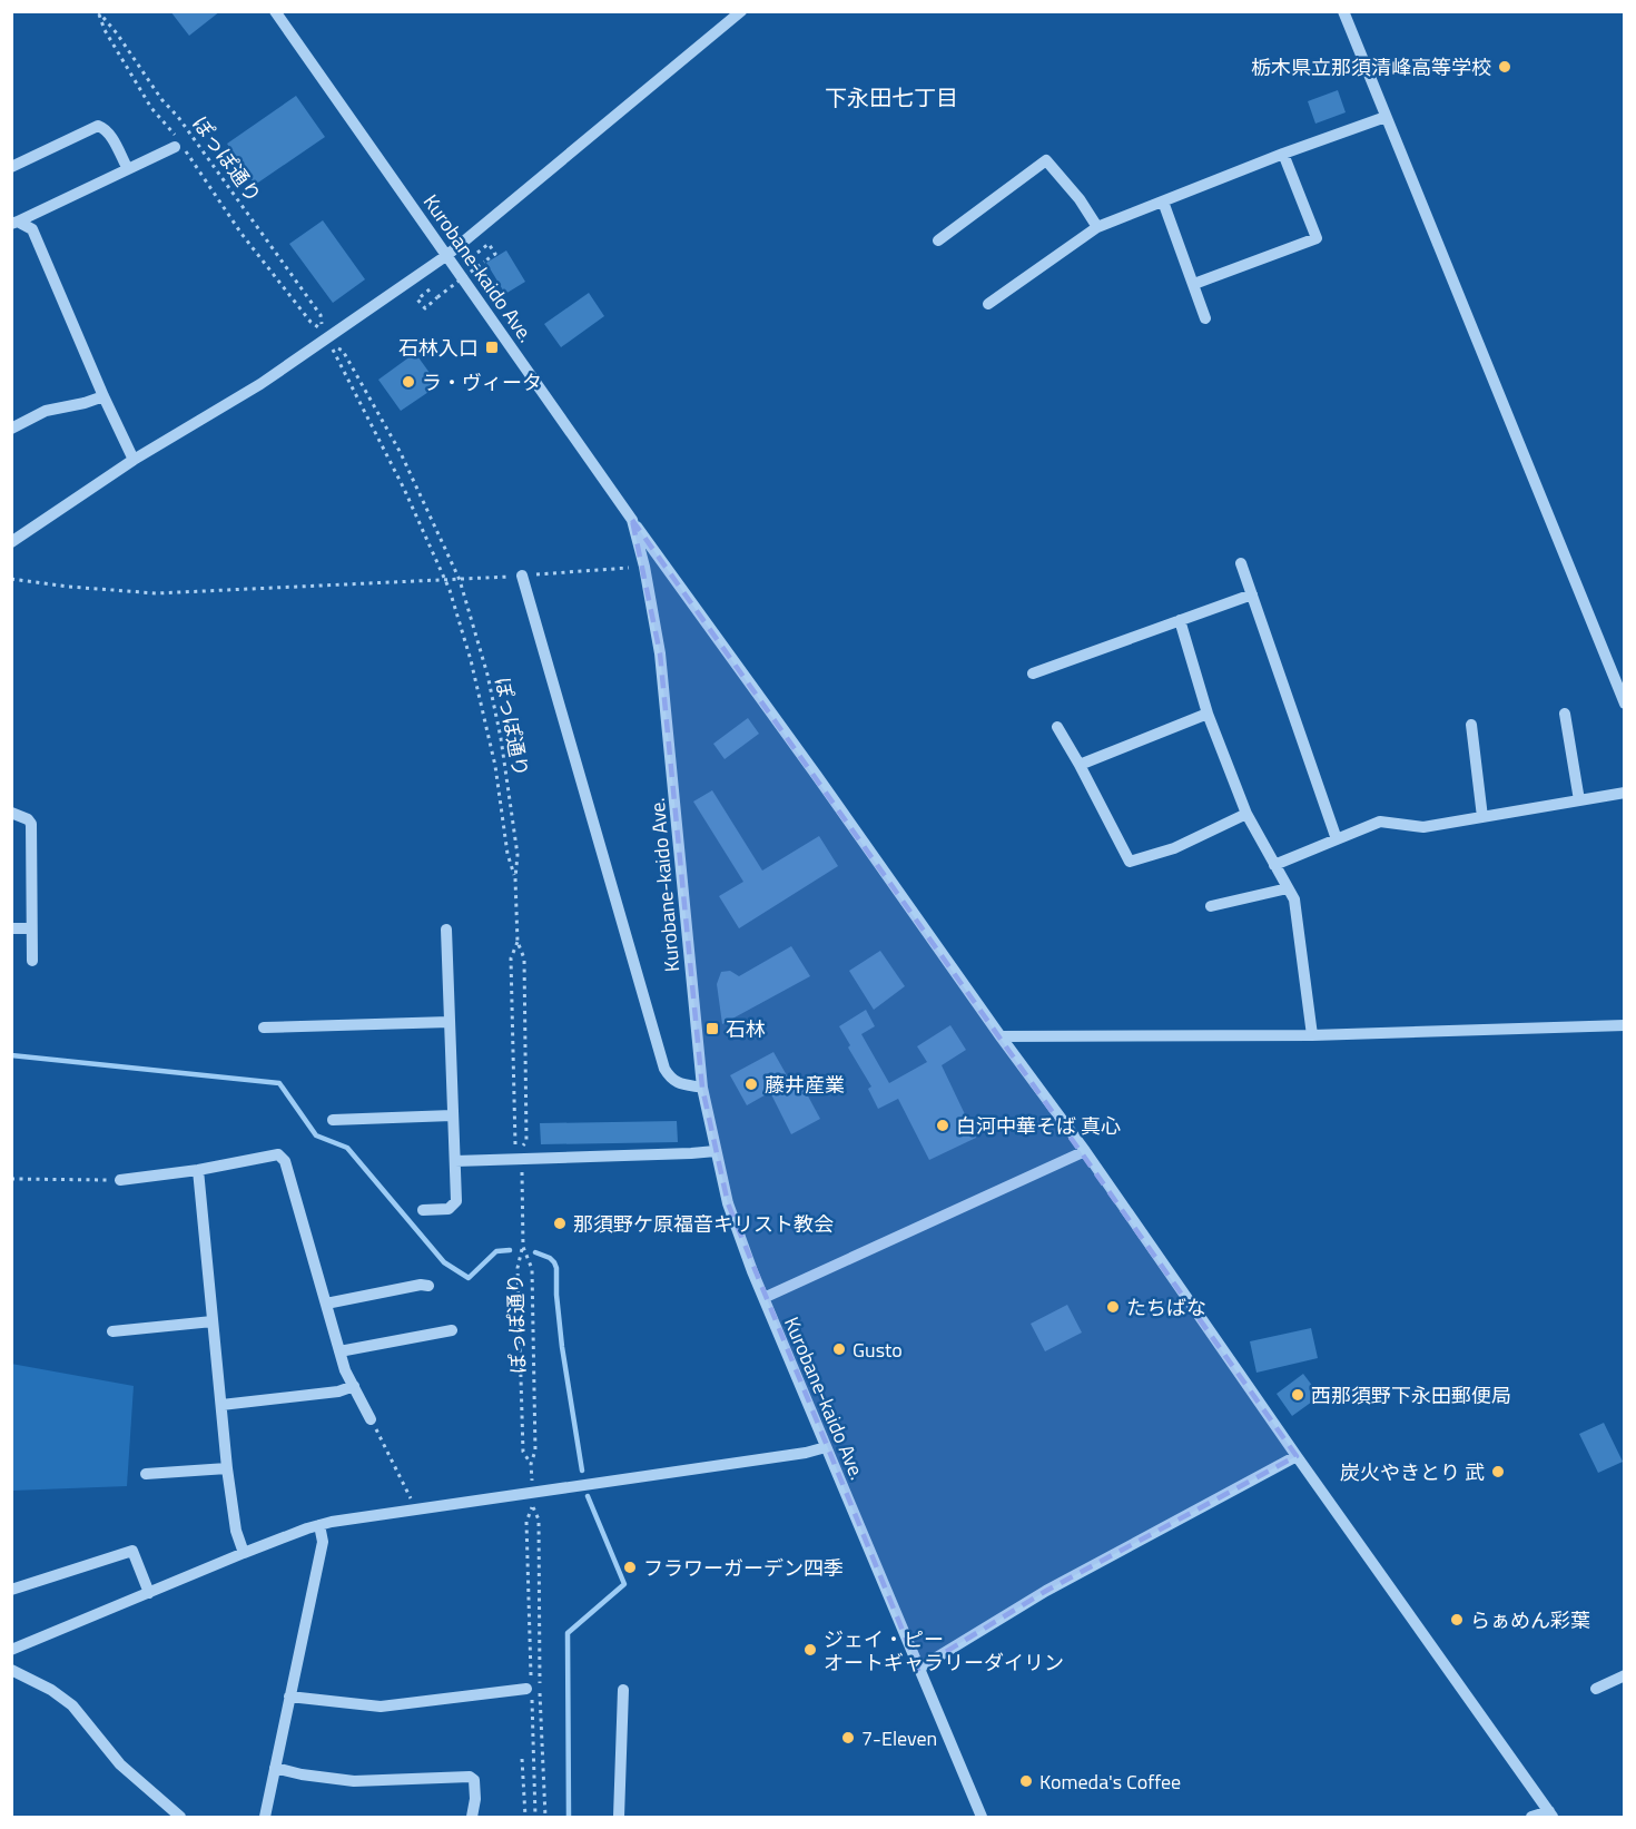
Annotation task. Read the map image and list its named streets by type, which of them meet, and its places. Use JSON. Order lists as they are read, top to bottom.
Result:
{
  "streets": {
    "street": ["Kurobane-kaido Ave."],
    "path": ["ぽっぽ通り"]
  },
  "districts": ["下永田七丁目"],
  "places": {
    "other": [
      "栃木県立那須清峰高等学校",
      "ラ・ヴィータ",
      "藤井産業",
      "白河中華そば 真心",
      "那須野ケ原福音キリスト教会",
      "たちばな",
      "Gusto",
      "西那須野下永田郵便局",
      "炭火やきとり 武",
      "フラワーガーデン四季",
      "らぁめん彩葉",
      "ジェイ・ピー オートギャラリーダイリン",
      "7-Eleven",
      "Komeda's Coffee"
    ],
    "transit": ["石林入口", "石林"]
  }
}
